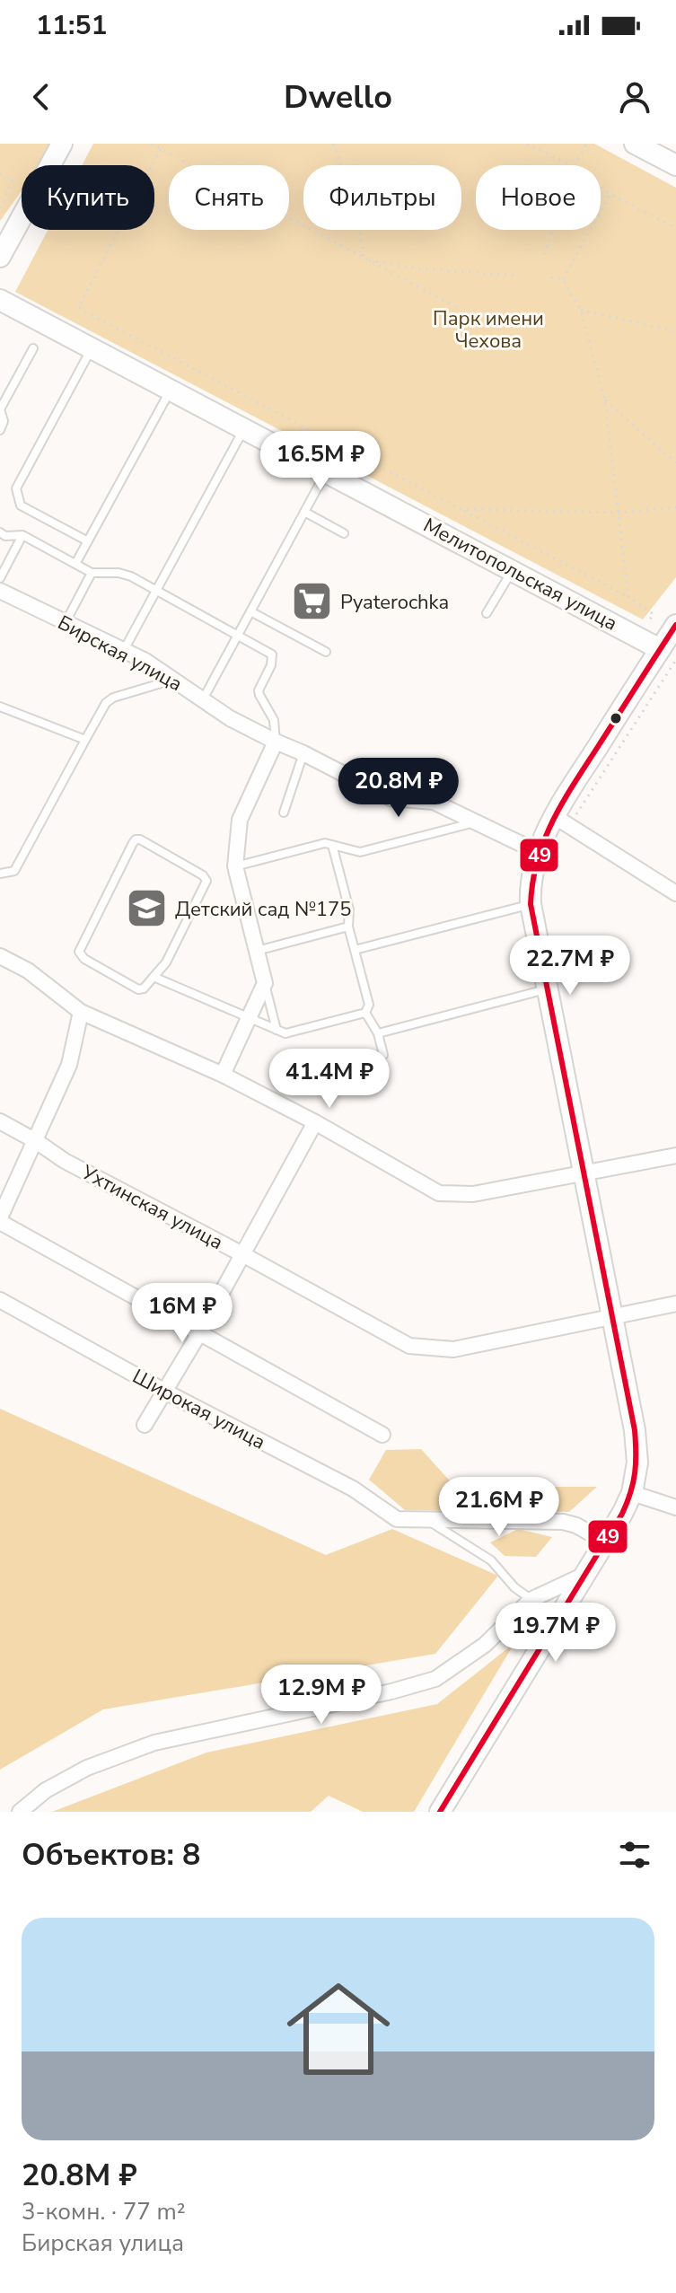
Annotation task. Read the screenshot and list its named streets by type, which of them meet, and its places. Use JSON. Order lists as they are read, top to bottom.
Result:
{
  "streets": {
    "main road": ["Мелитопольская улица"],
    "street": ["Бирская улица", "Ухтинская улица", "Широкая улица"]
  },
  "parks": ["Парк имени Чехова"],
  "places": {
    "supermarket": ["Pyaterochka"],
    "school or university": ["Детский сад №175"]
  },
  "lines": ["transit line 49"],
  "page": {
    "status": "11:51",
    "header": "Dwello",
    "chip": [
      "Купить",
      "Снять",
      "Фильтры",
      "Новое"
    ],
    "price": [
      "16.5M ₽",
      "20.8M ₽",
      "22.7M ₽",
      "41.4M ₽",
      "16M ₽",
      "21.6M ₽",
      "19.7M ₽",
      "12.9M ₽"
    ],
    "heading": "Объектов: 8",
    "list": [
      {
        "name": "20.8M ₽",
        "note": "3-комн. · 77 m² · Бирская улица"
      }
    ]
  }
}
